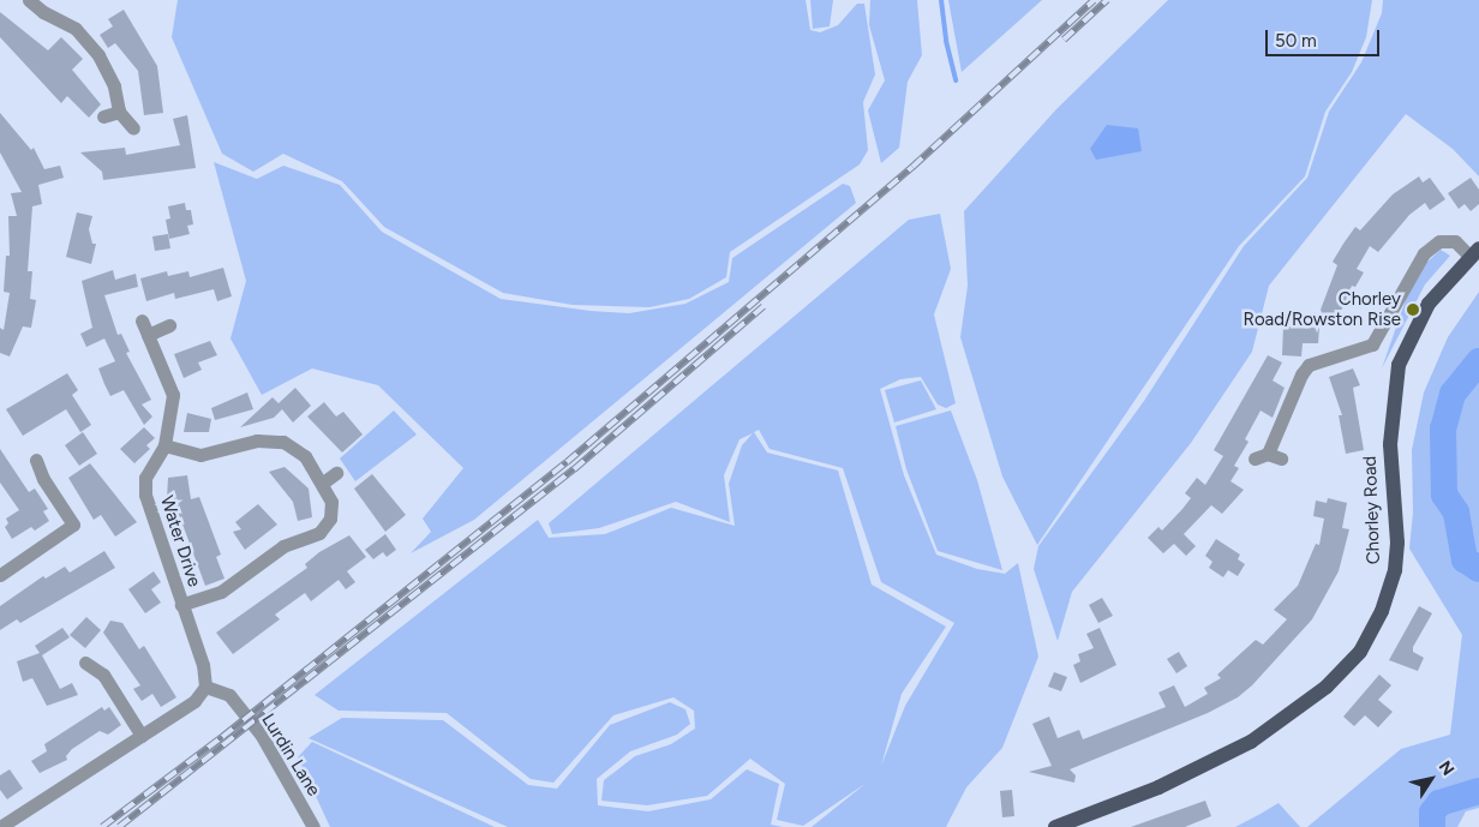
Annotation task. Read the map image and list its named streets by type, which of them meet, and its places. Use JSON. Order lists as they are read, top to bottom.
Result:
{
  "streets": {
    "main road": ["Chorley Road"],
    "street": ["Water Drive", "Lurdin Lane"]
  },
  "crossings": [
    ["Water Drive", "Lurdin Lane"]
  ],
  "places": ["Chorley Road/Rowston Rise"],
  "scale_bar": "50 m",
  "north": "top right"
}
